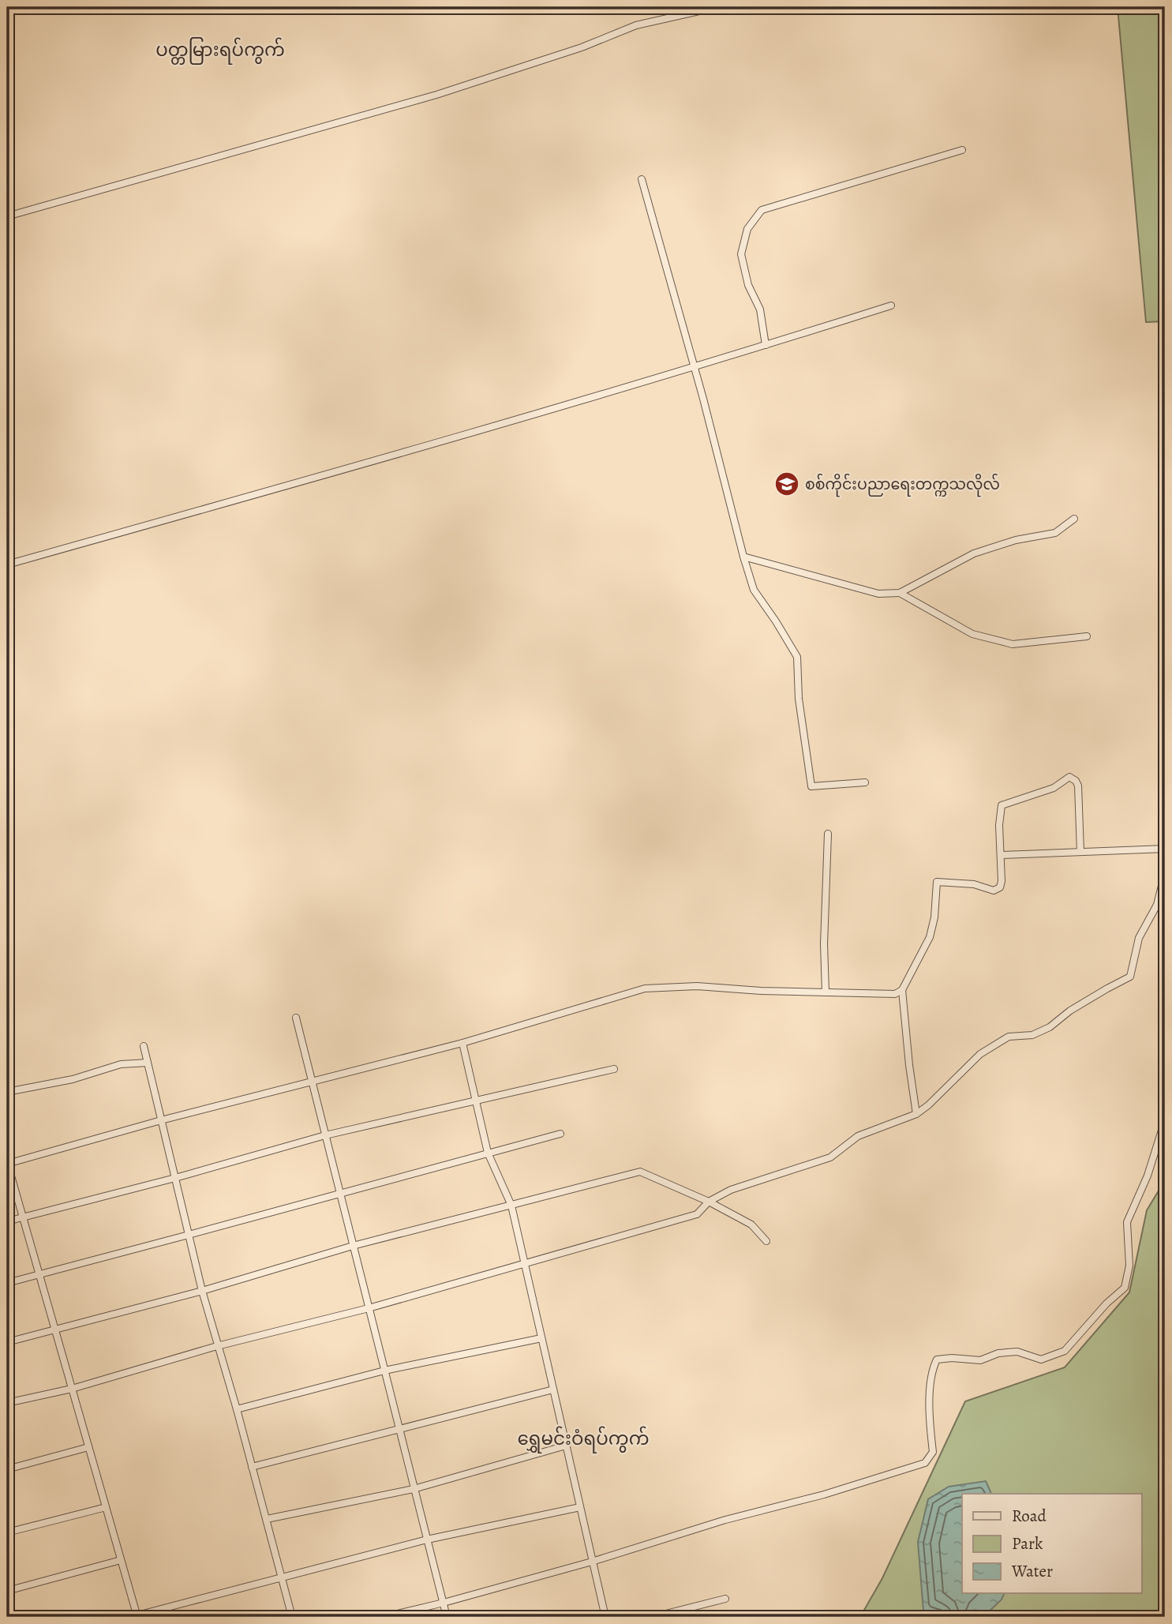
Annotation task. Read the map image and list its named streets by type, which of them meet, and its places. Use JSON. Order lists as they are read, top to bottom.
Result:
{
  "districts": ["ပတ္တမြားရပ်ကွက်", "ရွှေမင်းဝံရပ်ကွက်"],
  "places": {
    "school or university": ["စစ်ကိုင်းပညာရေးတက္ကသလိုလ်"]
  },
  "legend": ["Road", "Park", "Water"]
}
